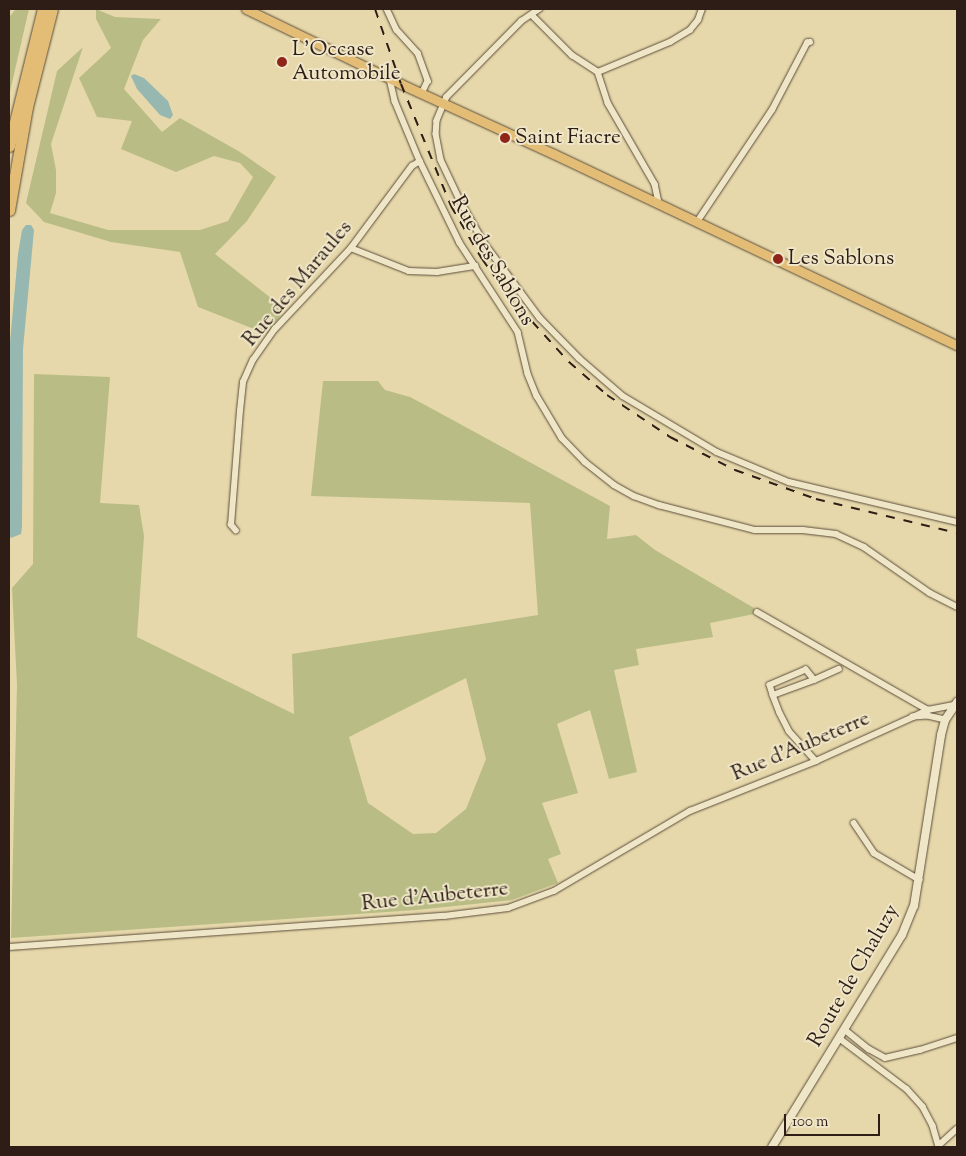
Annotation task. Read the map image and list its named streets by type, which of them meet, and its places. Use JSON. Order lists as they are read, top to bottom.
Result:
{
  "streets": {
    "street": [
      "Rue des Sablons",
      "Rue des Maraules",
      "Rue d'Aubeterre",
      "Route de Chaluzy"
    ]
  },
  "crossings": [
    ["Rue des Sablons", "Rue des Maraules"],
    ["Rue d'Aubeterre", "Route de Chaluzy"]
  ],
  "places": ["L'Occase Automobile", "Saint Fiacre", "Les Sablons"],
  "scale_bar": "100 m"
}
